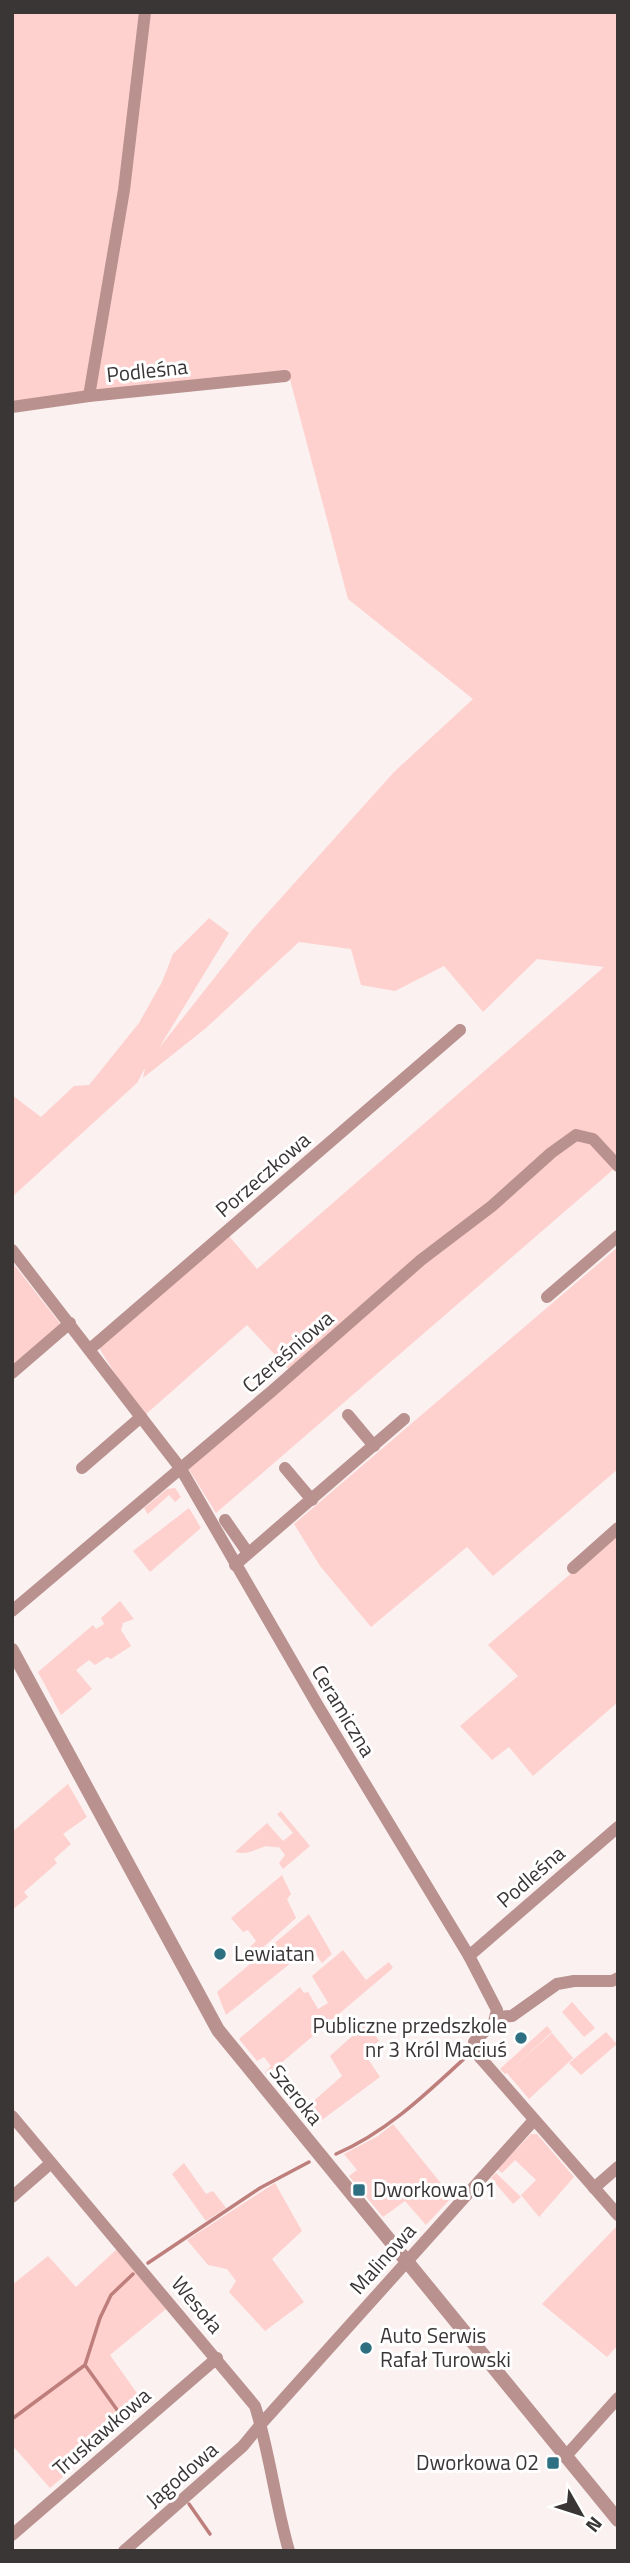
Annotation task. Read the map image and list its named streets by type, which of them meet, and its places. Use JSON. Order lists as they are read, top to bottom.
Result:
{
  "streets": {
    "street": [
      "Podleśna",
      "Porzeczkowa",
      "Czereśniowa",
      "Ceramiczna",
      "Szeroka",
      "Malinowa",
      "Wesoła",
      "Truskawkowa",
      "Jagodowa"
    ]
  },
  "crossings": [
    ["Podleśna", "Ceramiczna"],
    ["Porzeczkowa", "Ceramiczna"],
    ["Czereśniowa", "Ceramiczna"],
    ["Szeroka", "Malinowa"],
    ["Malinowa", "Wesoła"],
    ["Malinowa", "Jagodowa"],
    ["Wesoła", "Truskawkowa"],
    ["Wesoła", "Jagodowa"]
  ],
  "places": {
    "other": ["Lewiatan", "Publiczne przedszkole nr 3 Król Maciuś", "Auto Serwis Rafał Turowski"],
    "transit": ["Dworkowa 01", "Dworkowa 02"]
  },
  "north": "bottom right"
}
